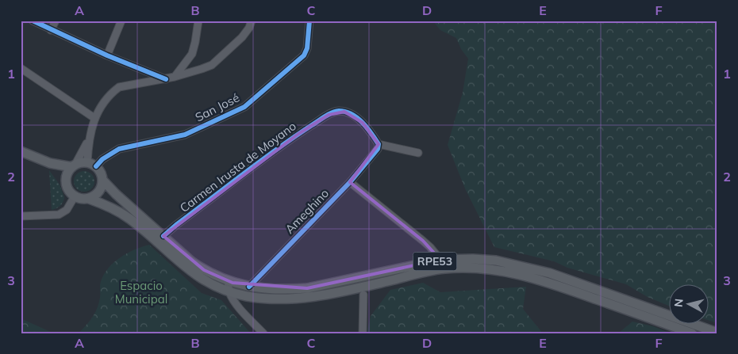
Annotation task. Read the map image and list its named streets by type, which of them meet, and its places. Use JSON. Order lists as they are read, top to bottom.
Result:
{
  "streets": {
    "main road": ["RPE53"],
    "street": ["San José", "Carmen Irusta de Moyano", "Ameghino"]
  },
  "crossings": [
    ["San José", "RPE53"],
    ["Carmen Irusta de Moyano", "Ameghino"],
    ["Carmen Irusta de Moyano", "RPE53"],
    ["Ameghino", "RPE53"]
  ],
  "parks": ["Espacio Municipal"],
  "north": "left",
  "grid": {
    "columns": [
      "A",
      "B",
      "C",
      "D",
      "E",
      "F"
    ],
    "rows": ["1", "2", "3"]
  }
}
